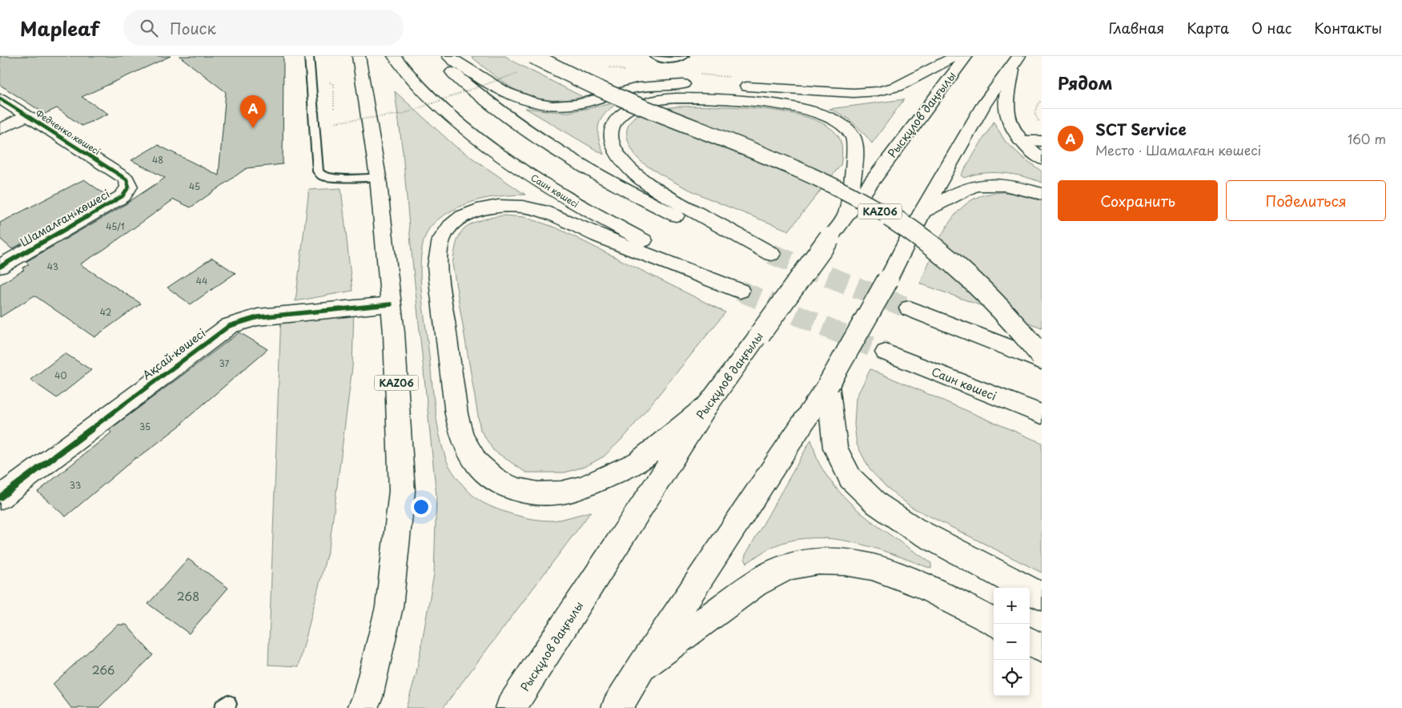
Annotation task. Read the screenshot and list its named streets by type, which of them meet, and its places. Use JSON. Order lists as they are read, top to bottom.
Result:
{
  "streets": {
    "main road": [
      "Рысқұлов даңғылы",
      "Федченко көшесі",
      "Саин көшесі",
      "KАZ06",
      "Шамалған көшесі",
      "Ақсай көшесі"
    ]
  },
  "crossings": [
    ["Рысқұлов даңғылы", "Саин көшесі"],
    ["Федченко көшесі", "Шамалған көшесі"],
    ["KАZ06", "Ақсай көшесі"]
  ],
  "house_numbers": [
    "48",
    "45",
    "45/1",
    "43",
    "44",
    "42",
    "37",
    "40",
    "35",
    "33",
    "268",
    "266"
  ],
  "page": {
    "header": "Mapleaf",
    "search": "Поиск",
    "nav": [
      "Главная",
      "Карта",
      "О нас",
      "Контакты"
    ],
    "heading": "Рядом",
    "pins": "A",
    "list": [
      {
        "mark": "A",
        "name": "SCT Service",
        "note": "Место · Шамалған көшесі",
        "value": "160 m"
      }
    ],
    "buttons": ["Сохранить", "Поделиться"],
    "map_buttons": ["+", "−"]
  }
}
